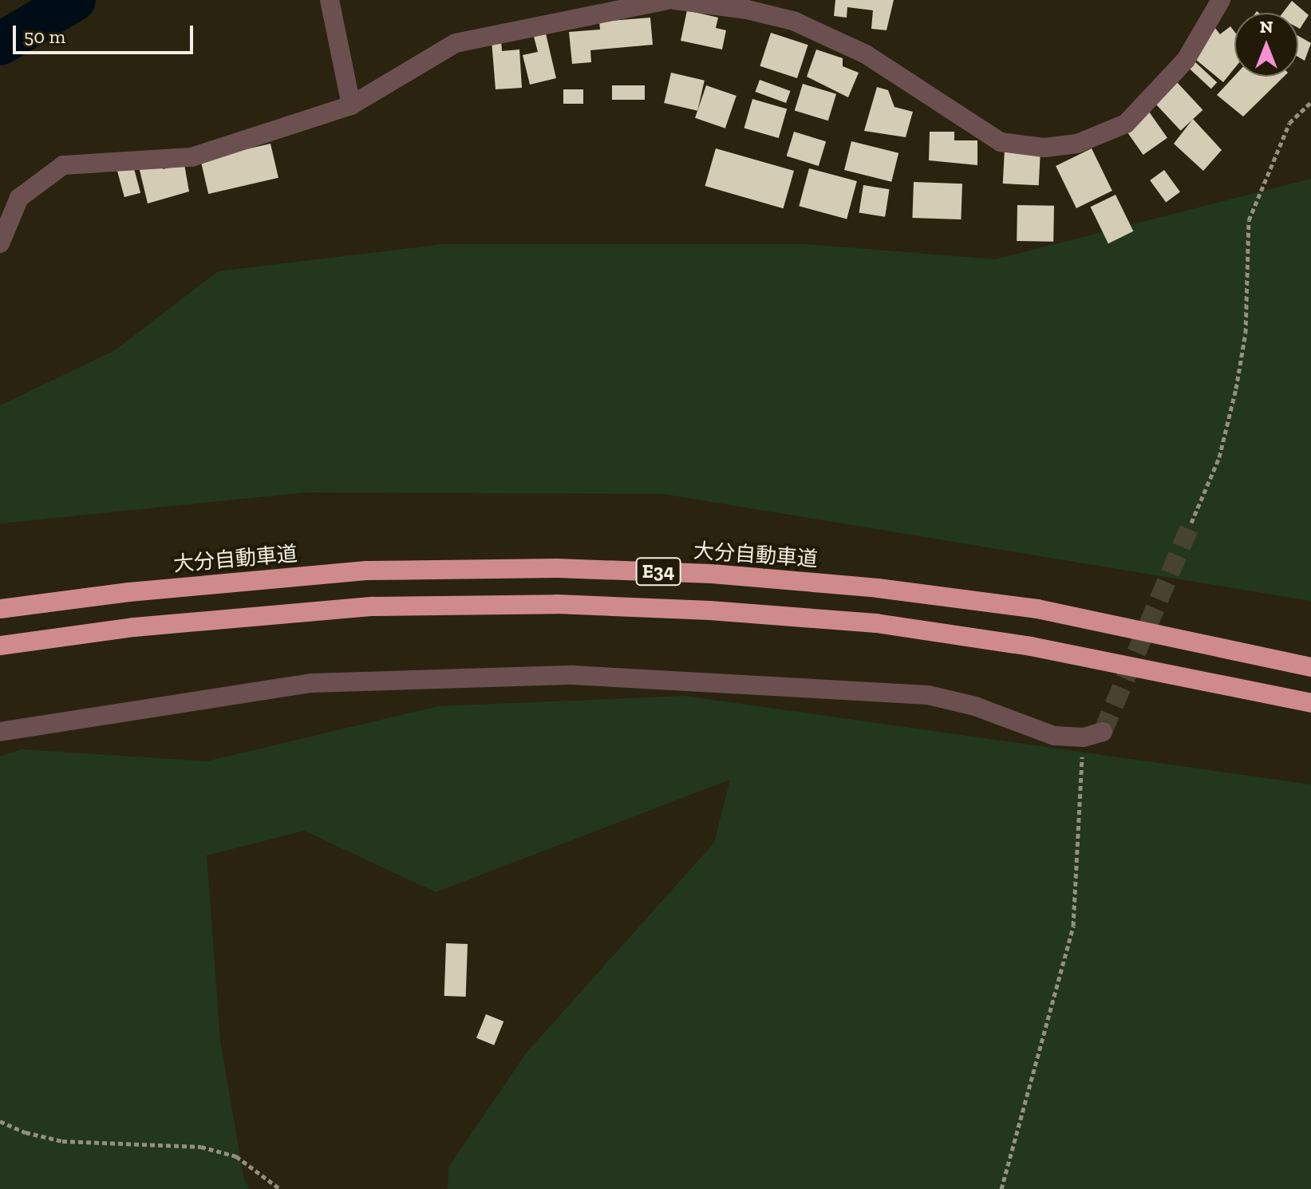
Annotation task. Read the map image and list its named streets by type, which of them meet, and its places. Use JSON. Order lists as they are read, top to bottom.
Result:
{
  "streets": {
    "highway": ["大分自動車道", "E34"]
  },
  "scale_bar": "50 m",
  "north": "top"
}
